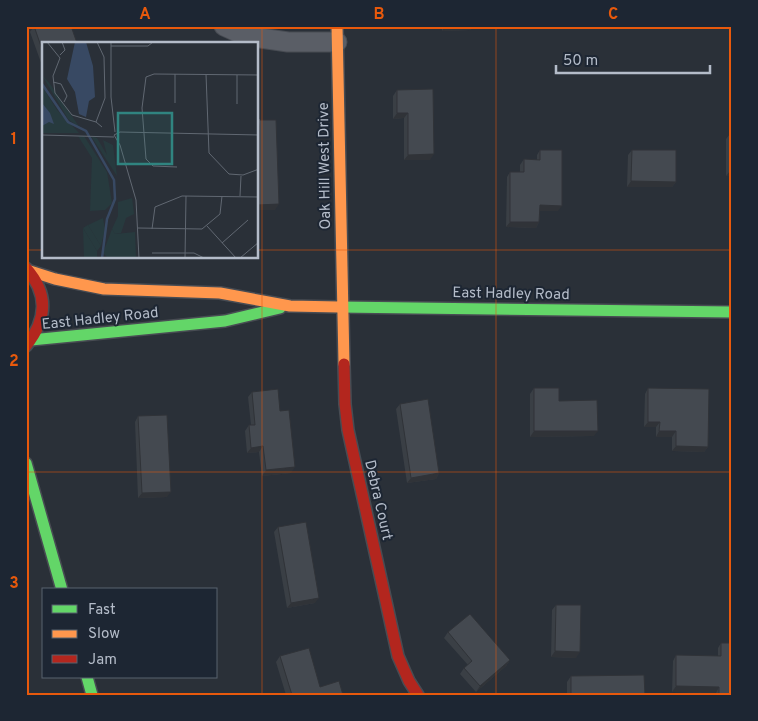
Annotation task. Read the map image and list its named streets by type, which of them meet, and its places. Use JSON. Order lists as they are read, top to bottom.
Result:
{
  "streets": {
    "street": ["Oak Hill West Drive", "East Hadley Road", "Debra Court"]
  },
  "crossings": [
    ["Oak Hill West Drive", "East Hadley Road"],
    ["Oak Hill West Drive", "Debra Court"],
    ["East Hadley Road", "Debra Court"]
  ],
  "legend": ["Fast", "Slow", "Jam"],
  "scale_bar": "50 m",
  "grid": {
    "columns": ["A", "B", "C"],
    "rows": ["1", "2", "3"]
  }
}
